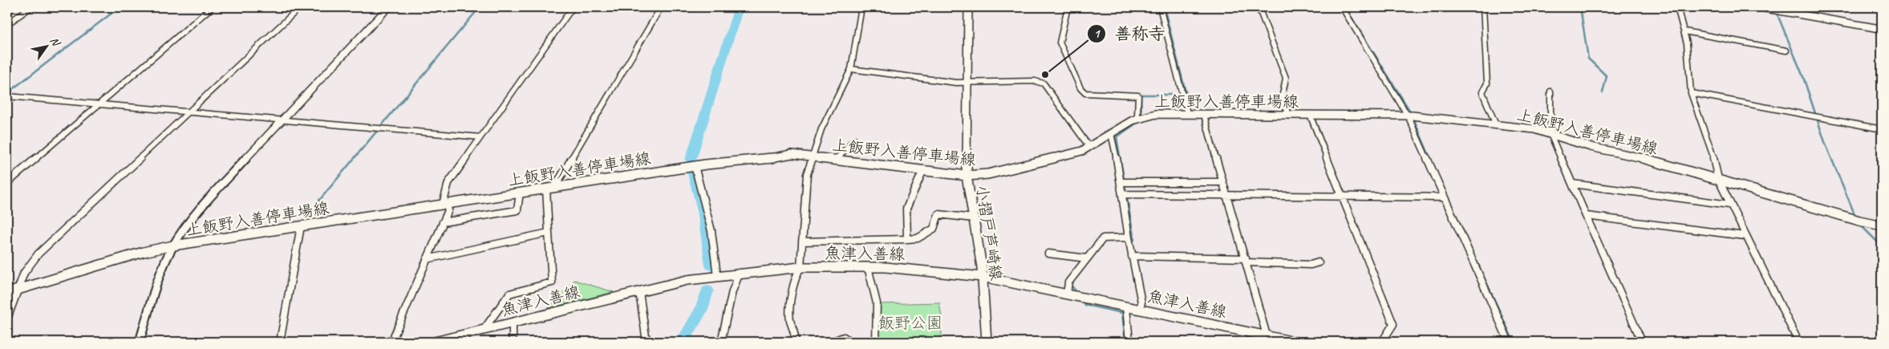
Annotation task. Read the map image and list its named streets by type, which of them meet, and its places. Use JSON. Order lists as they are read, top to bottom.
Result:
{
  "streets": {
    "main road": ["上飯野入善停車場線", "小摺戸芦崎線", "魚津入善線"]
  },
  "crossings": [
    ["上飯野入善停車場線", "小摺戸芦崎線"],
    ["小摺戸芦崎線", "魚津入善線"]
  ],
  "parks": ["飯野公園"],
  "places": ["善称寺"],
  "north": "top right"
}
